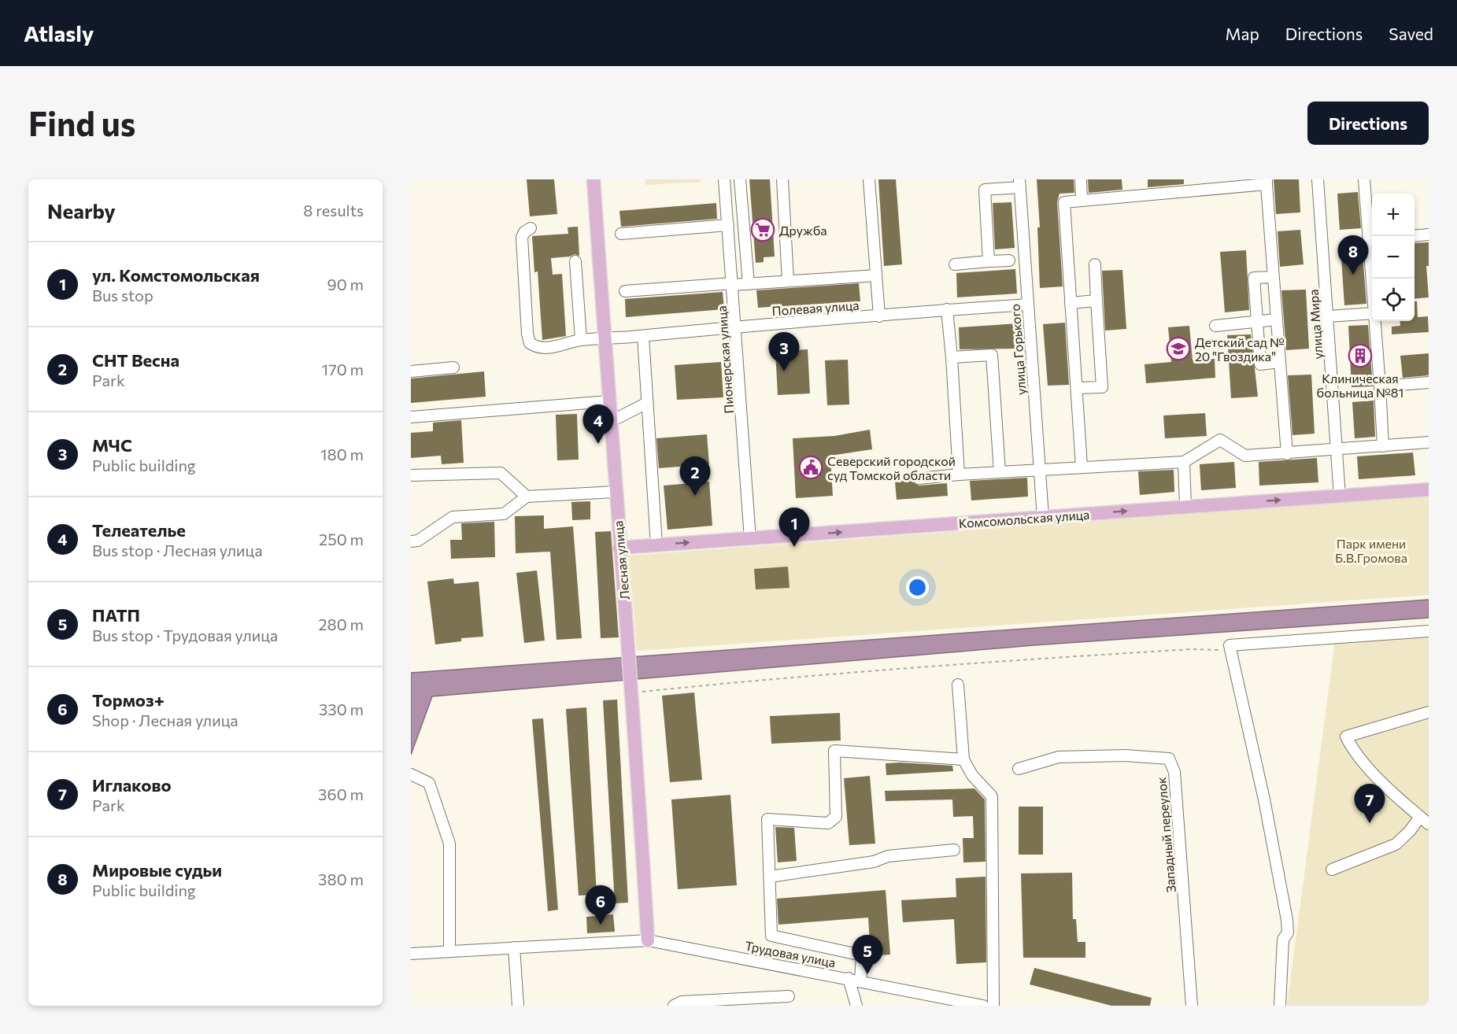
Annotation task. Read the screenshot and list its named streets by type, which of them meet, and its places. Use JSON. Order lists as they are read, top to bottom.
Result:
{
  "streets": {
    "main road": ["Комсомольская улица", "Лесная улица"],
    "street": [
      "Полевая улица",
      "улица Мира",
      "улица Горького",
      "Пионерская улица",
      "Западный переулок",
      "Трудовая улица"
    ]
  },
  "crossings": [
    ["Полевая улица", "улица Горького"],
    ["Полевая улица", "Пионерская улица"],
    ["Полевая улица", "Лесная улица"],
    ["улица Мира", "Комсомольская улица"],
    ["улица Горького", "Комсомольская улица"],
    ["Пионерская улица", "Комсомольская улица"],
    ["Комсомольская улица", "Лесная улица"],
    ["Лесная улица", "Трудовая улица"]
  ],
  "one_way": ["Комсомольская улица"],
  "parks": ["Парк имени Б.В.Громова"],
  "places": {
    "supermarket": ["Дружба"],
    "school or university": ["Детский сад № 20 \"Гвоздика\""],
    "building": ["Клиническая больница №81"],
    "public building": ["Северский городской суд Томской области"]
  },
  "page": {
    "header": "Atlasly",
    "nav": ["Map", "Directions", "Saved"],
    "buttons": "Directions",
    "title": "Find us",
    "heading": ["Nearby", "8 results"],
    "map_buttons": ["+", "−"],
    "pins": [
      "8",
      "3",
      "4",
      "2",
      "1",
      "7",
      "6",
      "5"
    ],
    "list": [
      {
        "mark": "1",
        "name": "ул. Комстомольская",
        "note": "Bus stop",
        "value": "90 m"
      },
      {
        "mark": "2",
        "name": "СНТ Весна",
        "note": "Park",
        "value": "170 m"
      },
      {
        "mark": "3",
        "name": "МЧС",
        "note": "Public building",
        "value": "180 m"
      },
      {
        "mark": "4",
        "name": "Телеателье",
        "note": "Bus stop · Лесная улица",
        "value": "250 m"
      },
      {
        "mark": "5",
        "name": "ПАТП",
        "note": "Bus stop · Трудовая улица",
        "value": "280 m"
      },
      {
        "mark": "6",
        "name": "Тормоз+",
        "note": "Shop · Лесная улица",
        "value": "330 m"
      },
      {
        "mark": "7",
        "name": "Иглаково",
        "note": "Park",
        "value": "360 m"
      },
      {
        "mark": "8",
        "name": "Мировые судьи",
        "note": "Public building",
        "value": "380 m"
      }
    ]
  }
}
